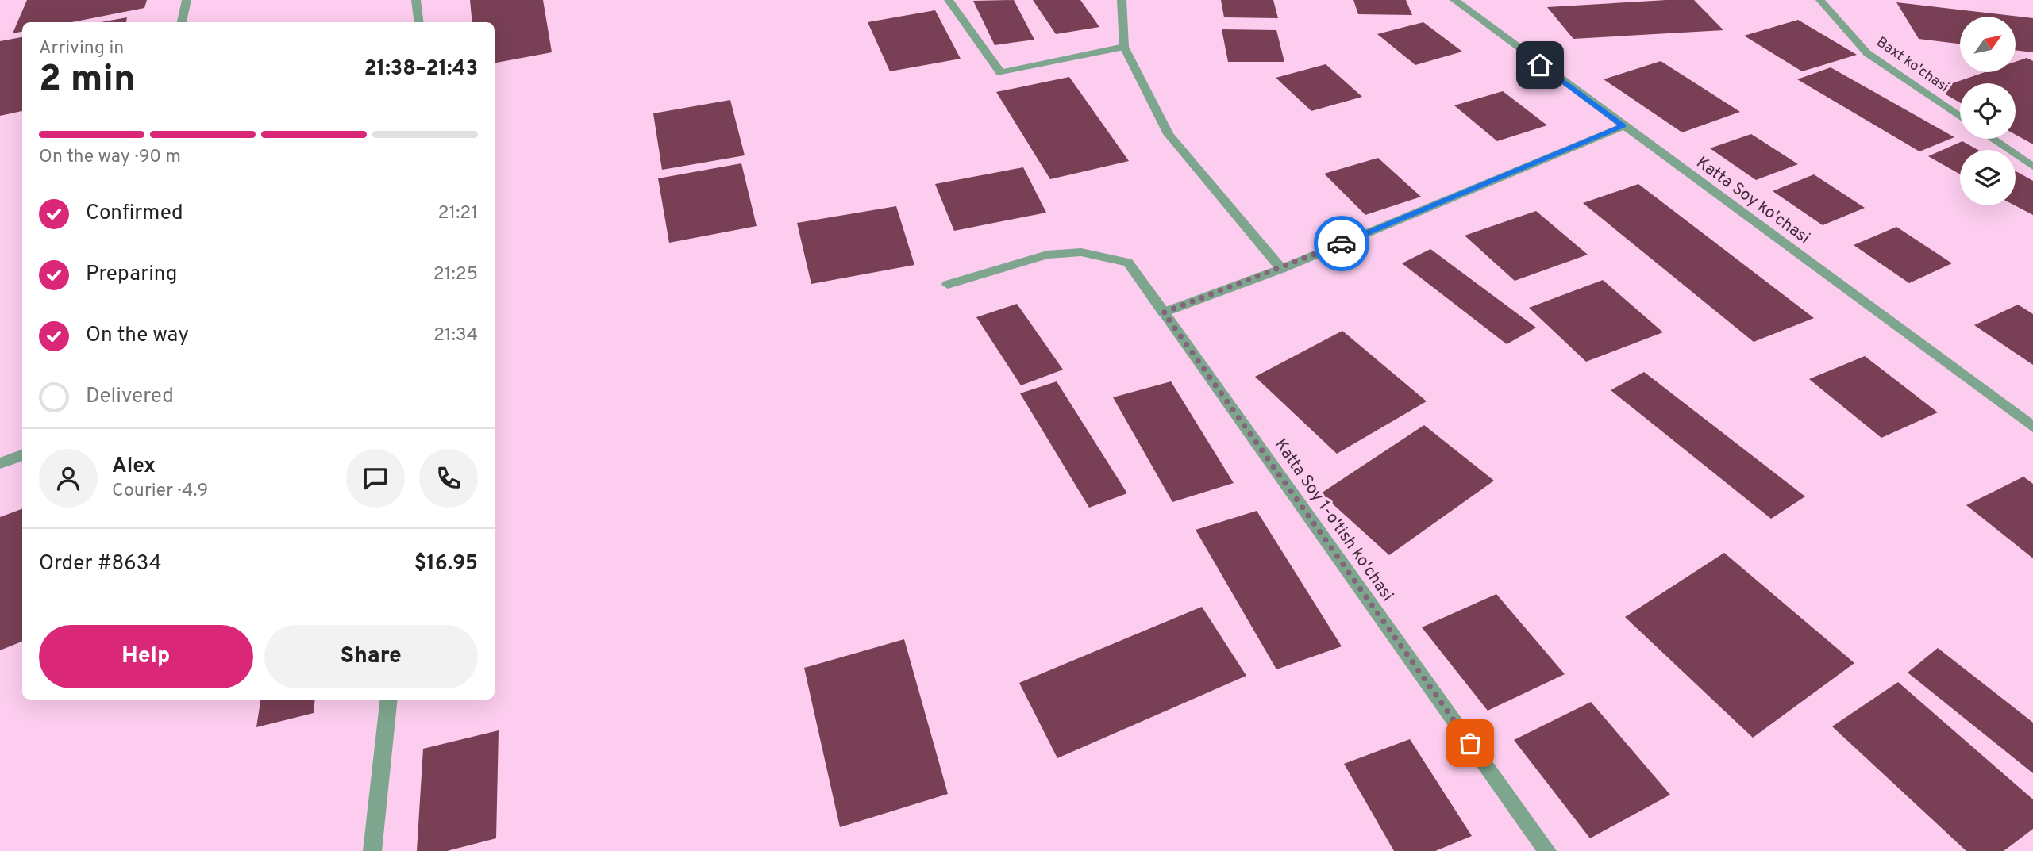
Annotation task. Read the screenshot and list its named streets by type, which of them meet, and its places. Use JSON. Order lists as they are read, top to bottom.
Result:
{
  "streets": {
    "street": ["Baxt ko'chasi", "Katta Soy ko'chasi", "Katta Soy 1-o'tish ko'chasi"]
  },
  "north": "top right",
  "page": {
    "heading": ["2 min", "Arriving in", "21:38–21:43"],
    "panel": [
      "Alex",
      "Courier · 4.9",
      "Order #8634",
      "$16.95"
    ],
    "bar": "On the way · 90 m",
    "list": [
      ["Confirmed", "21:21"],
      ["Preparing", "21:25"],
      ["On the way", "21:34"],
      "Delivered"
    ],
    "buttons": ["Help", "Share"]
  }
}
